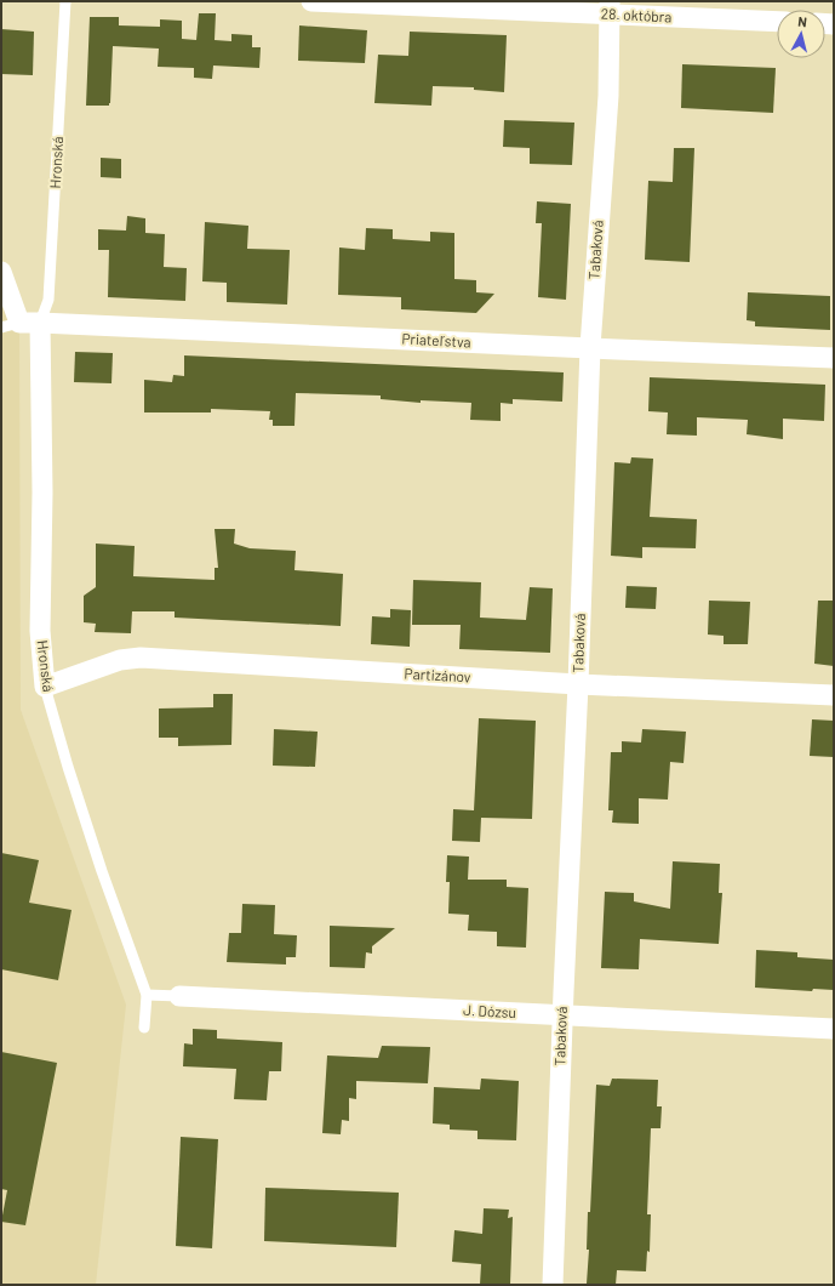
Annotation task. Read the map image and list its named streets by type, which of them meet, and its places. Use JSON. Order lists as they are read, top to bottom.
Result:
{
  "streets": {
    "street": [
      "28. októbra",
      "Hronská",
      "Tabaková",
      "Priateľstva",
      "Partizánov",
      "J. Dózsu"
    ]
  },
  "crossings": [
    ["28. októbra", "Tabaková"],
    ["Hronská", "Priateľstva"],
    ["Hronská", "Partizánov"],
    ["Hronská", "J. Dózsu"],
    ["Tabaková", "Priateľstva"],
    ["Tabaková", "Partizánov"],
    ["Tabaková", "J. Dózsu"]
  ],
  "north": "top"
}
